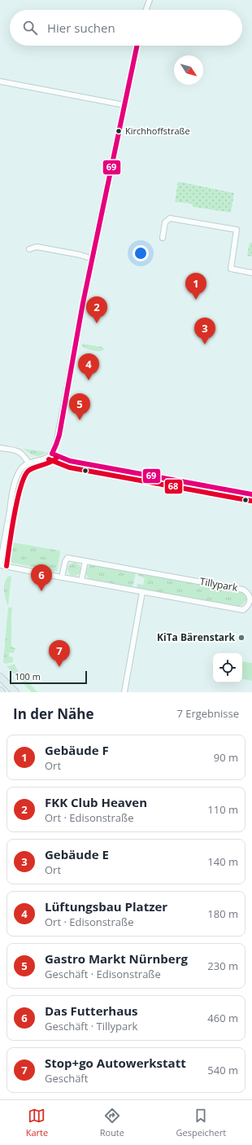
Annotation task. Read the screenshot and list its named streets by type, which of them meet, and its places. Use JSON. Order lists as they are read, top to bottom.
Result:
{
  "streets": {
    "street": ["Tillypark"]
  },
  "places": ["Kirchhoffstraße", "KiTa Bärenstark"],
  "lines": ["transit line 69", "transit line 68"],
  "scale_bar": "100 m",
  "north": "bottom right",
  "page": {
    "search": "Hier suchen",
    "pins": [
      "1",
      "2",
      "3",
      "4",
      "5",
      "6",
      "7"
    ],
    "scale": "100 m",
    "heading": ["In der Nähe", "7 Ergebnisse"],
    "list": [
      {
        "mark": "1",
        "name": "Gebäude F",
        "note": "Ort",
        "value": "90 m"
      },
      {
        "mark": "2",
        "name": "FKK Club Heaven",
        "note": "Ort · Edisonstraße",
        "value": "110 m"
      },
      {
        "mark": "3",
        "name": "Gebäude E",
        "note": "Ort",
        "value": "140 m"
      },
      {
        "mark": "4",
        "name": "Lüftungsbau Platzer",
        "note": "Ort · Edisonstraße",
        "value": "180 m"
      },
      {
        "mark": "5",
        "name": "Gastro Markt Nürnberg",
        "note": "Geschäft · Edisonstraße",
        "value": "230 m"
      },
      {
        "mark": "6",
        "name": "Das Futterhaus",
        "note": "Geschäft · Tillypark",
        "value": "460 m"
      },
      {
        "mark": "7",
        "name": "Stop+go Autowerkstatt",
        "note": "Geschäft",
        "value": "540 m"
      }
    ],
    "nav": ["Karte", "Route", "Gespeichert"]
  }
}
